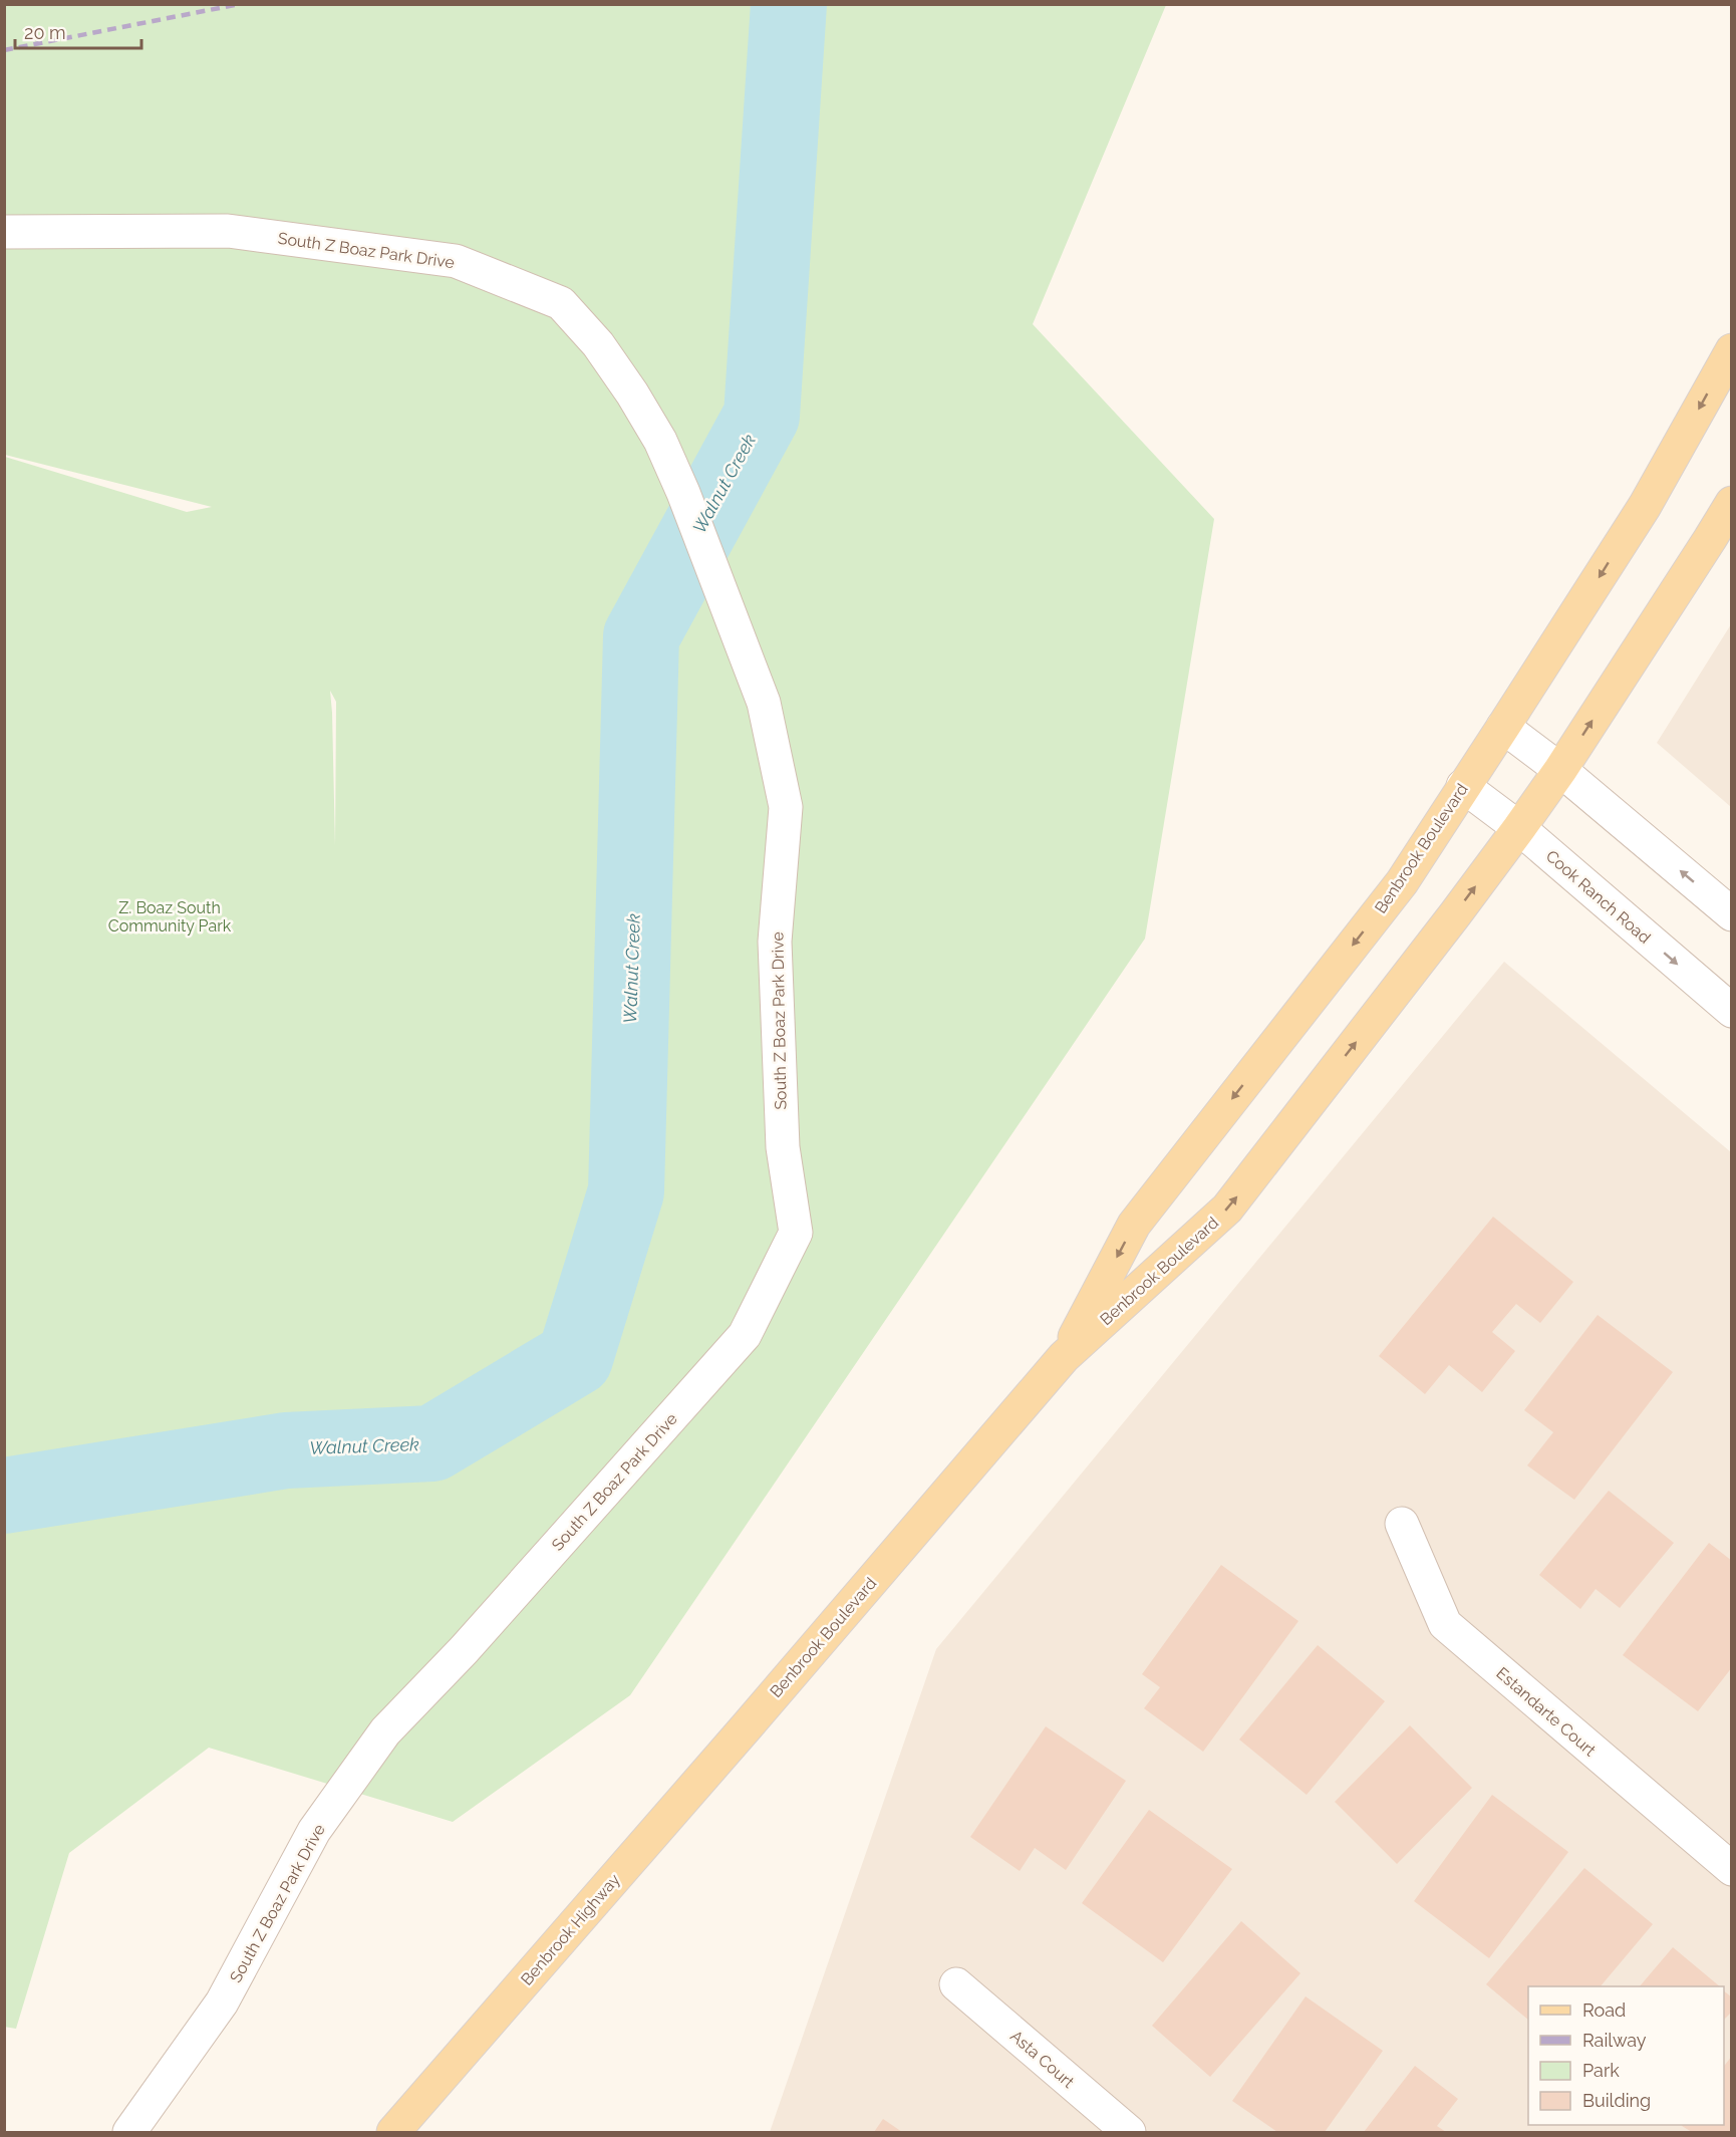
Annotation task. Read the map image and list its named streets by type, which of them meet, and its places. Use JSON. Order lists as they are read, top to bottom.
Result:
{
  "streets": {
    "main road": ["Benbrook Boulevard", "Benbrook Highway"],
    "street": [
      "South Z Boaz Park Drive",
      "Cook Ranch Road",
      "Estandarte Court",
      "Asta Court"
    ]
  },
  "crossings": [
    ["Benbrook Boulevard", "Cook Ranch Road"],
    ["Benbrook Boulevard", "Benbrook Highway"]
  ],
  "water": ["Walnut Creek"],
  "parks": ["Z. Boaz South Community Park"],
  "legend": [
    "Road",
    "Railway",
    "Park",
    "Building"
  ],
  "scale_bar": "20 m"
}
